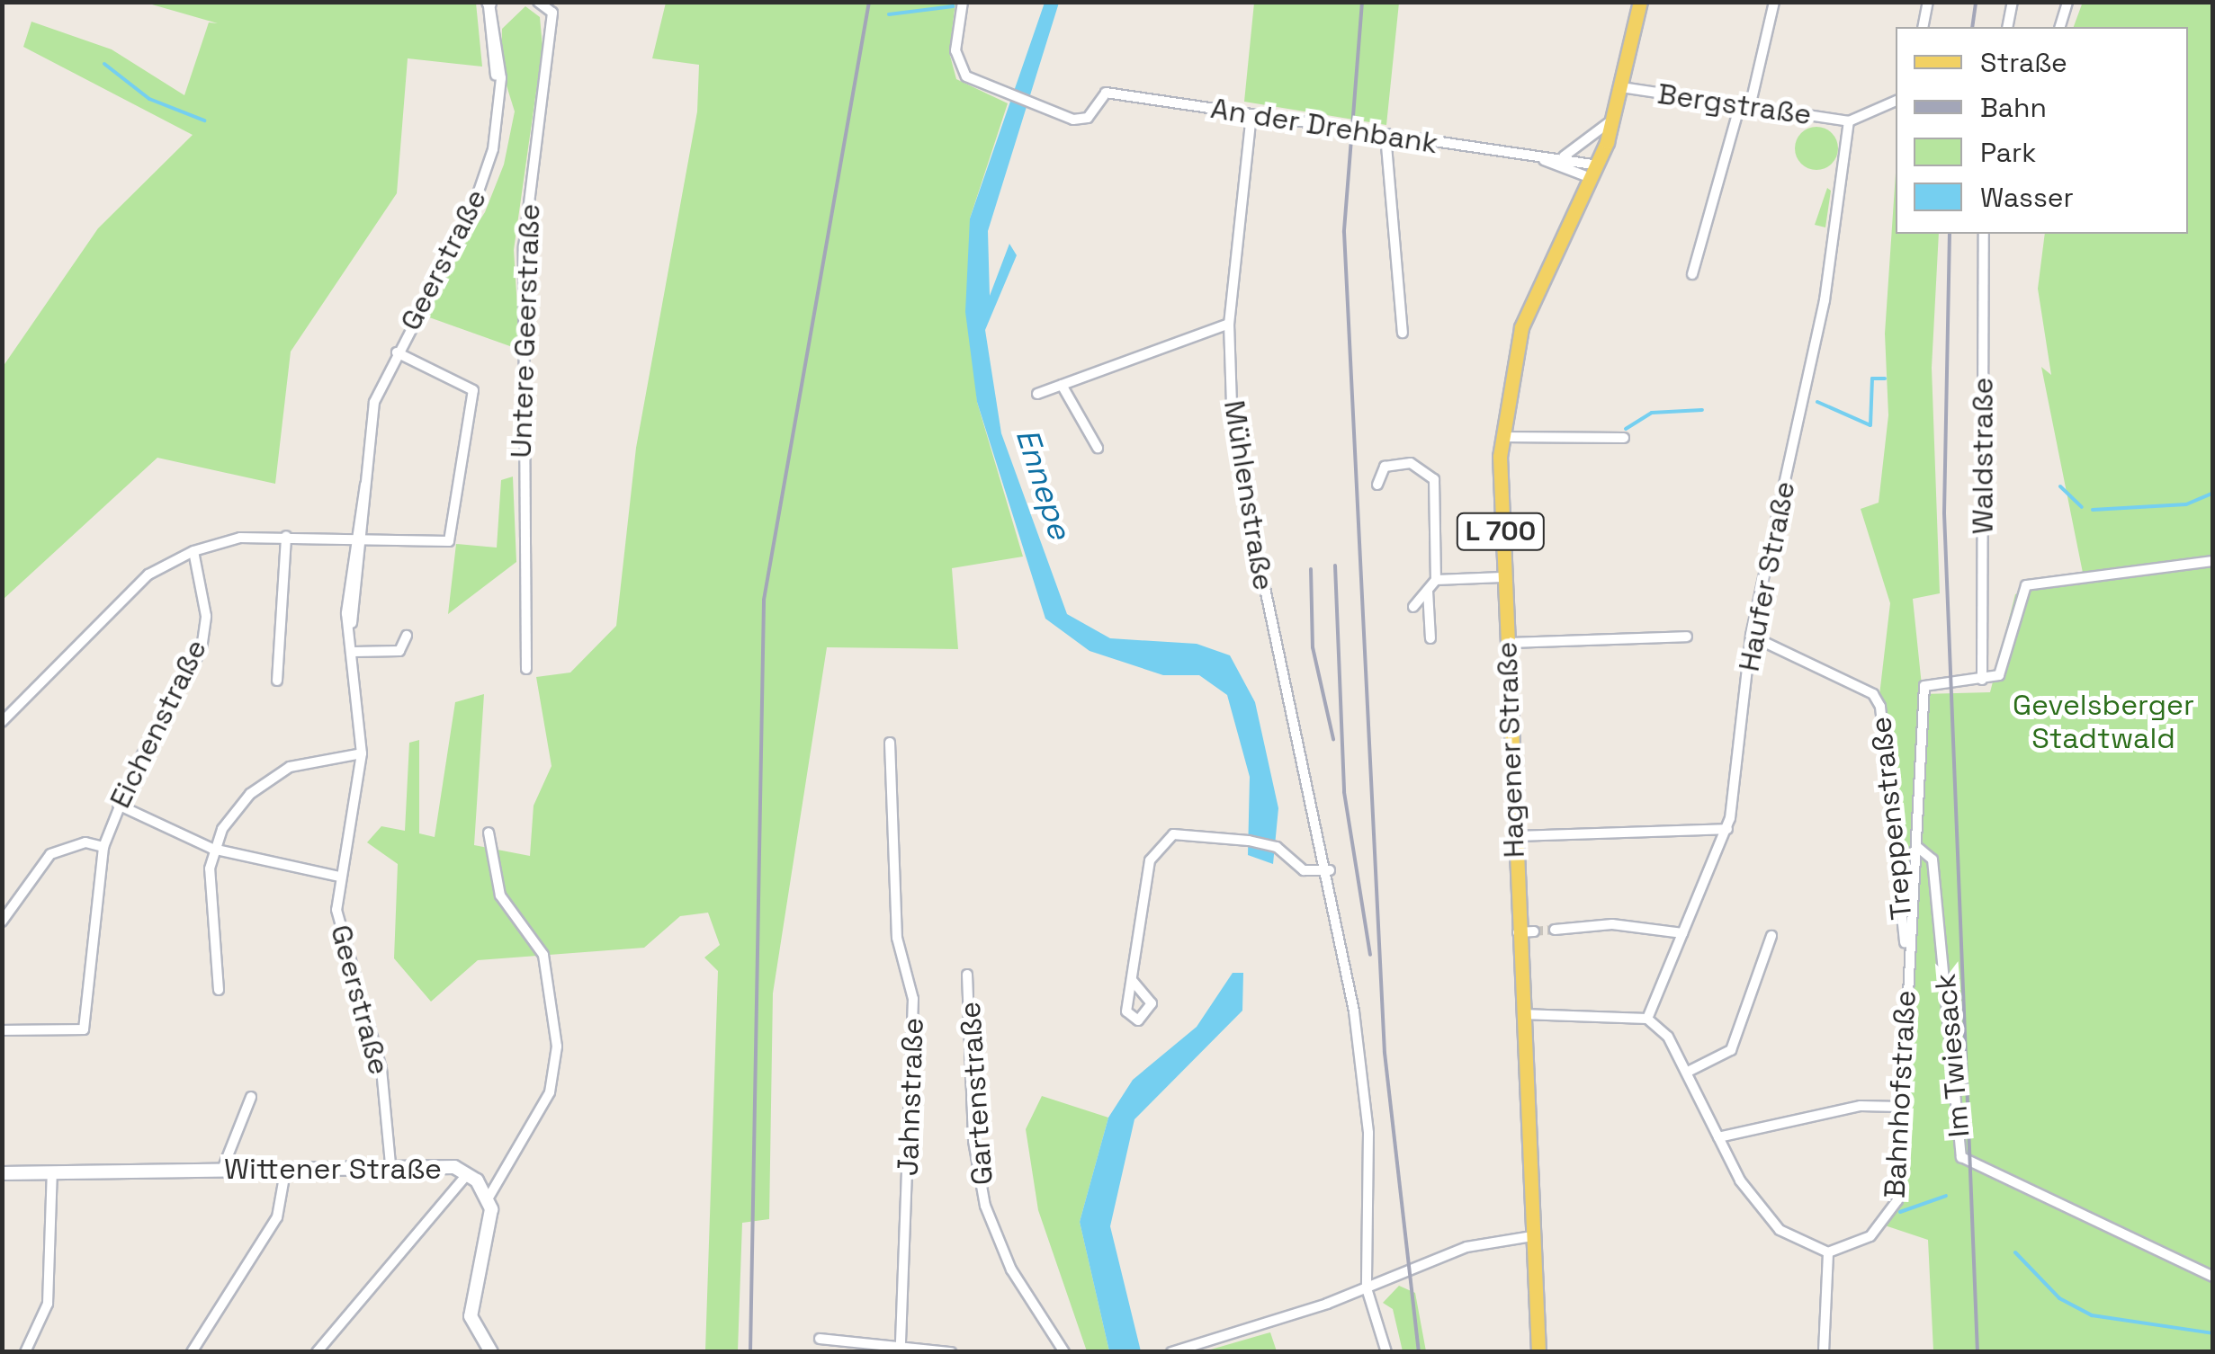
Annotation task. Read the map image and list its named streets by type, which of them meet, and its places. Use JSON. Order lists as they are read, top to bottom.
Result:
{
  "streets": {
    "main road": ["L 700", "Hagener Straße", "Wittener Straße"],
    "street": [
      "Bergstraße",
      "An der Drehbank",
      "Geerstraße",
      "Untere Geerstraße",
      "Waldstraße",
      "Mühlenstraße",
      "Haufer Straße",
      "Eichenstraße",
      "Treppenstraße",
      "Im Twiesack",
      "Gartenstraße",
      "Bahnhofstraße",
      "Jahnstraße"
    ]
  },
  "crossings": [
    ["Bergstraße", "Haufer Straße"],
    ["Bergstraße", "Hagener Straße"],
    ["An der Drehbank", "Mühlenstraße"],
    ["An der Drehbank", "Hagener Straße"],
    ["Geerstraße", "Wittener Straße"],
    ["Waldstraße", "Bahnhofstraße"],
    ["Haufer Straße", "Treppenstraße"],
    ["Treppenstraße", "Bahnhofstraße"],
    ["Im Twiesack", "Bahnhofstraße"]
  ],
  "water": ["Ennepe"],
  "parks": ["Gevelsberger Stadtwald"],
  "legend": [
    "Straße",
    "Bahn",
    "Park",
    "Wasser"
  ]
}
